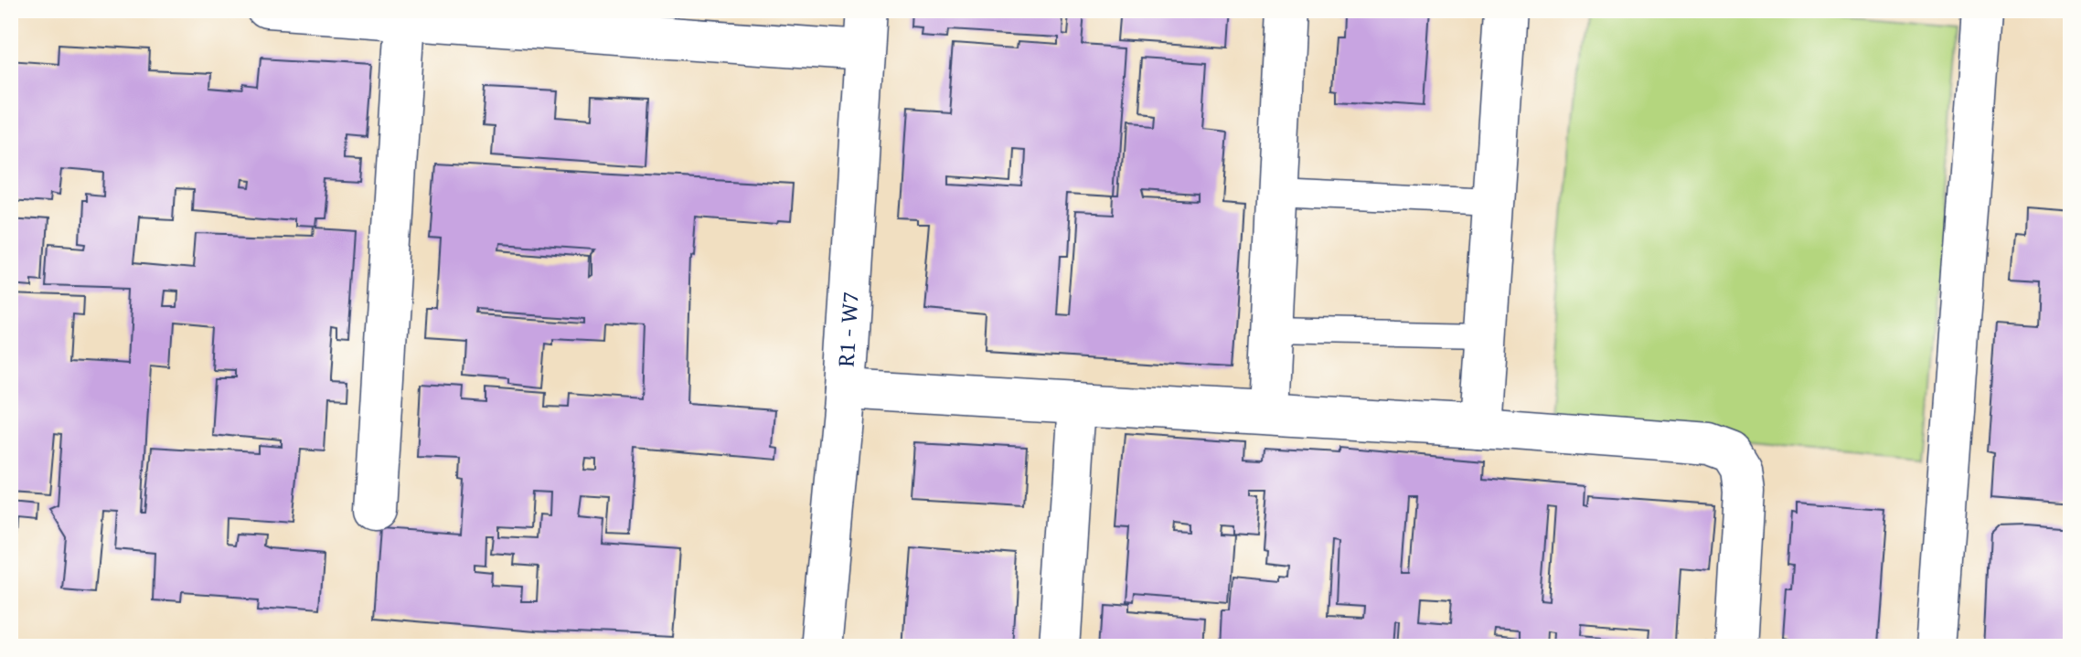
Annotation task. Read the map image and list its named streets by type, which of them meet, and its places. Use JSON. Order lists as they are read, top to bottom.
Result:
{
  "streets": {
    "street": ["R1 - W7"]
  }
}
